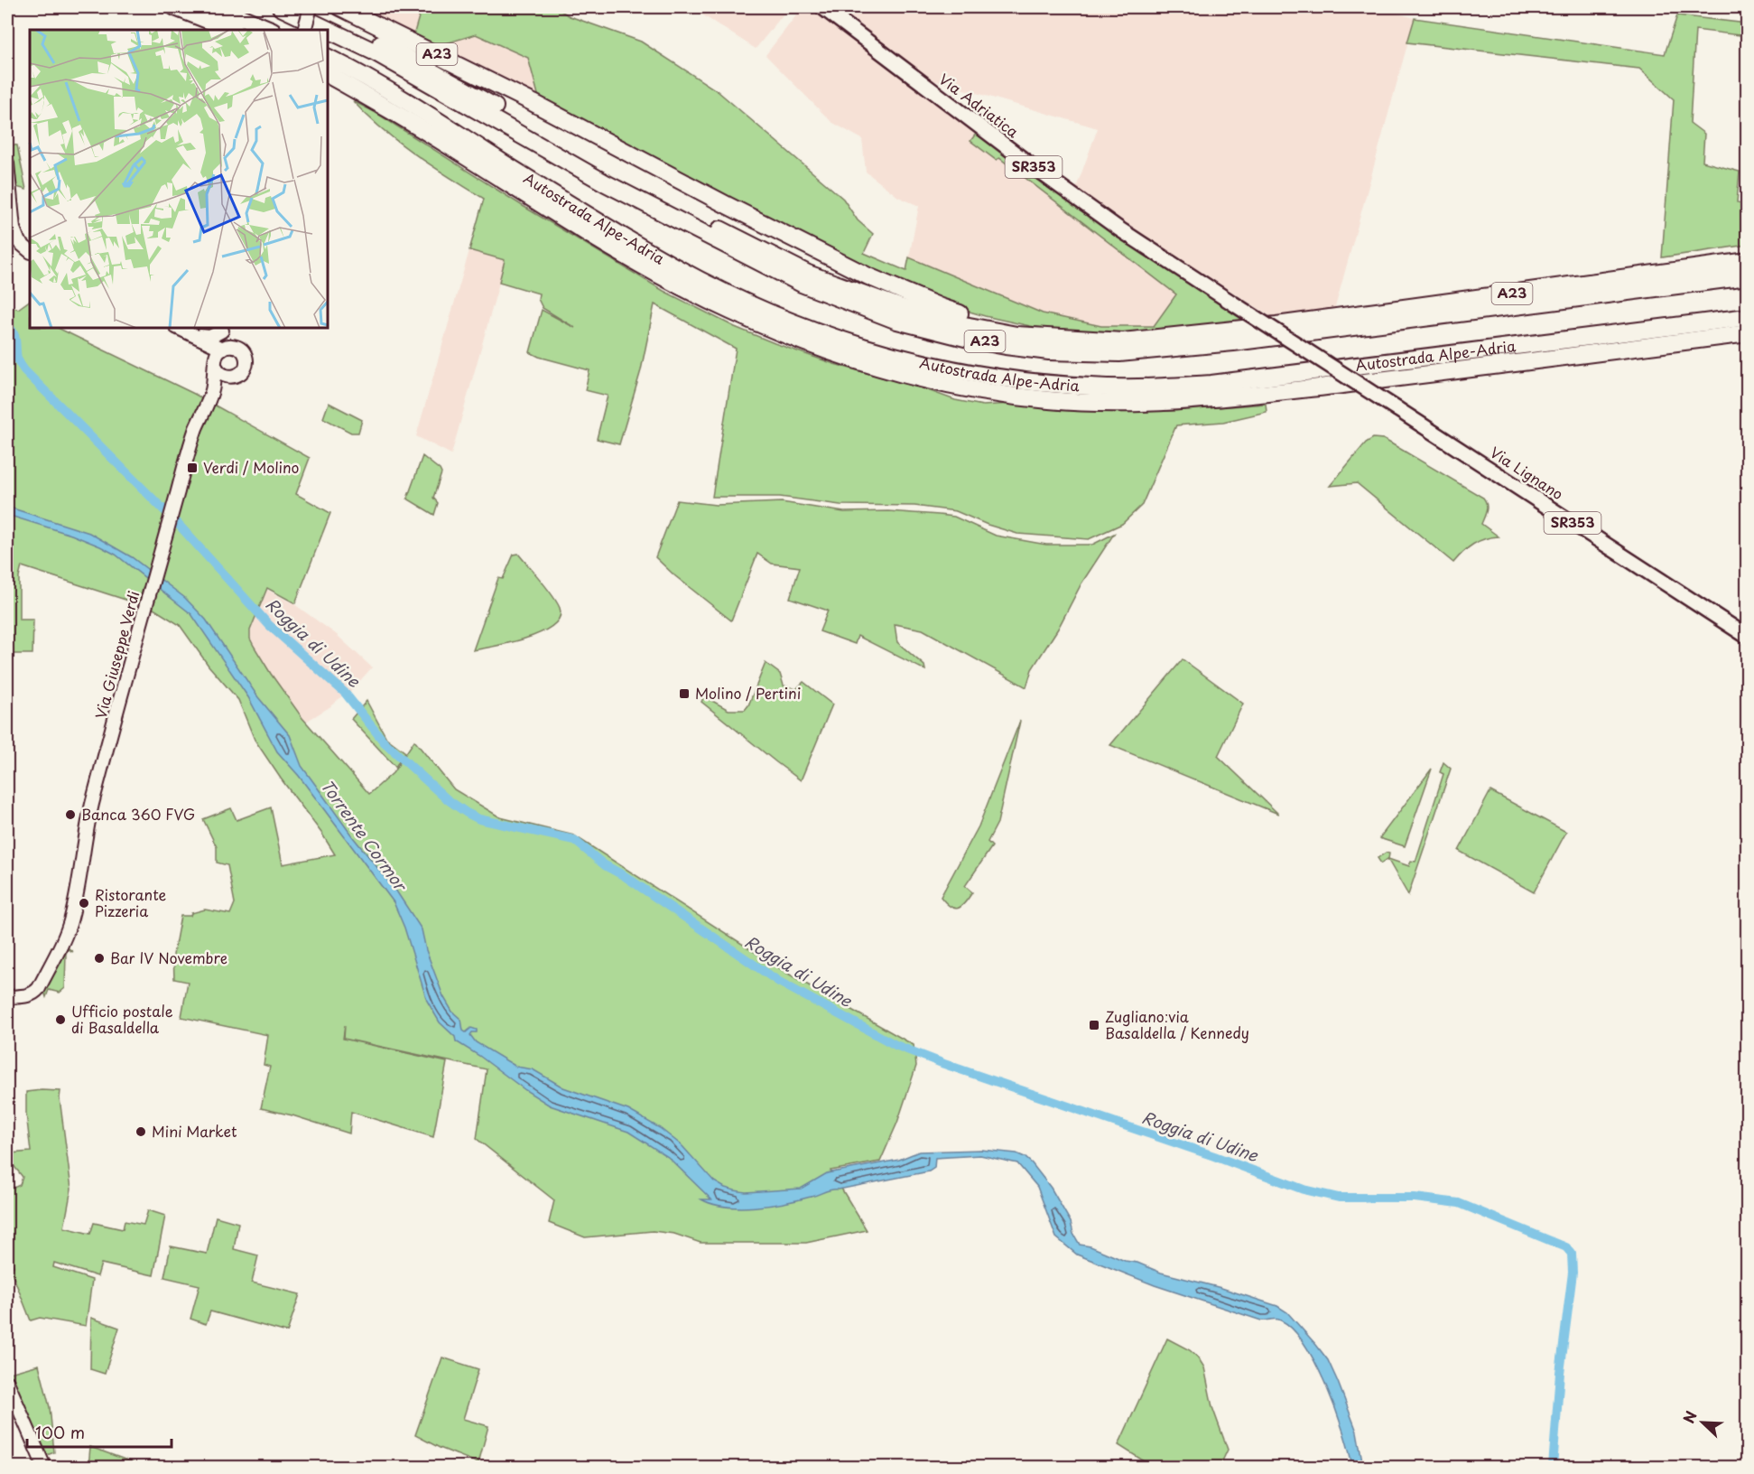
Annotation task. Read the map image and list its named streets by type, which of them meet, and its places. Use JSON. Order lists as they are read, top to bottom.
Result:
{
  "streets": {
    "highway": ["A23", "Autostrada Alpe-Adria"],
    "main road": [
      "Via Adriatica",
      "SR353",
      "Via Lignano",
      "Via Giuseppe Verdi"
    ]
  },
  "crossings": [
    ["Via Adriatica", "Via Lignano"]
  ],
  "water": ["Roggia di Udine", "Torrente Cormor"],
  "places": {
    "transit": ["Verdi / Molino", "Molino / Pertini", "Zugliano:via Basaldella / Kennedy"],
    "other": [
      "Banca 360 FVG",
      "Ristorante Pizzeria",
      "Bar IV Novembre",
      "Ufficio postale di Basaldella",
      "Mini Market"
    ]
  },
  "scale_bar": "100 m",
  "north": "top left"
}
